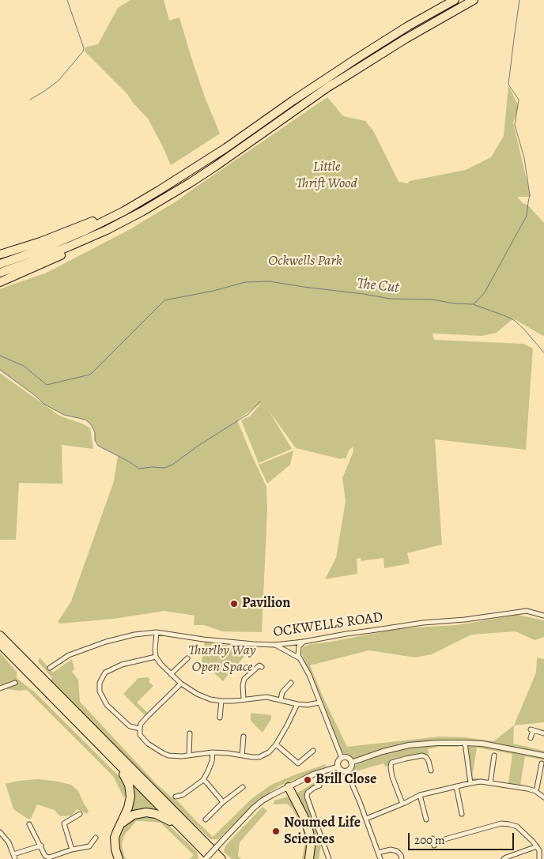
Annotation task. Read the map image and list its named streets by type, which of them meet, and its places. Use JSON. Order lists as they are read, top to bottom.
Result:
{
  "streets": {
    "street": ["OCKWELLS ROAD"]
  },
  "water": ["The Cut"],
  "parks": ["Little Thrift Wood", "Ockwells Park", "Thurlby Way Open Space"],
  "places": ["Pavilion", "Brill Close", "Noumed Life Sciences"],
  "scale_bar": "200 m"
}
